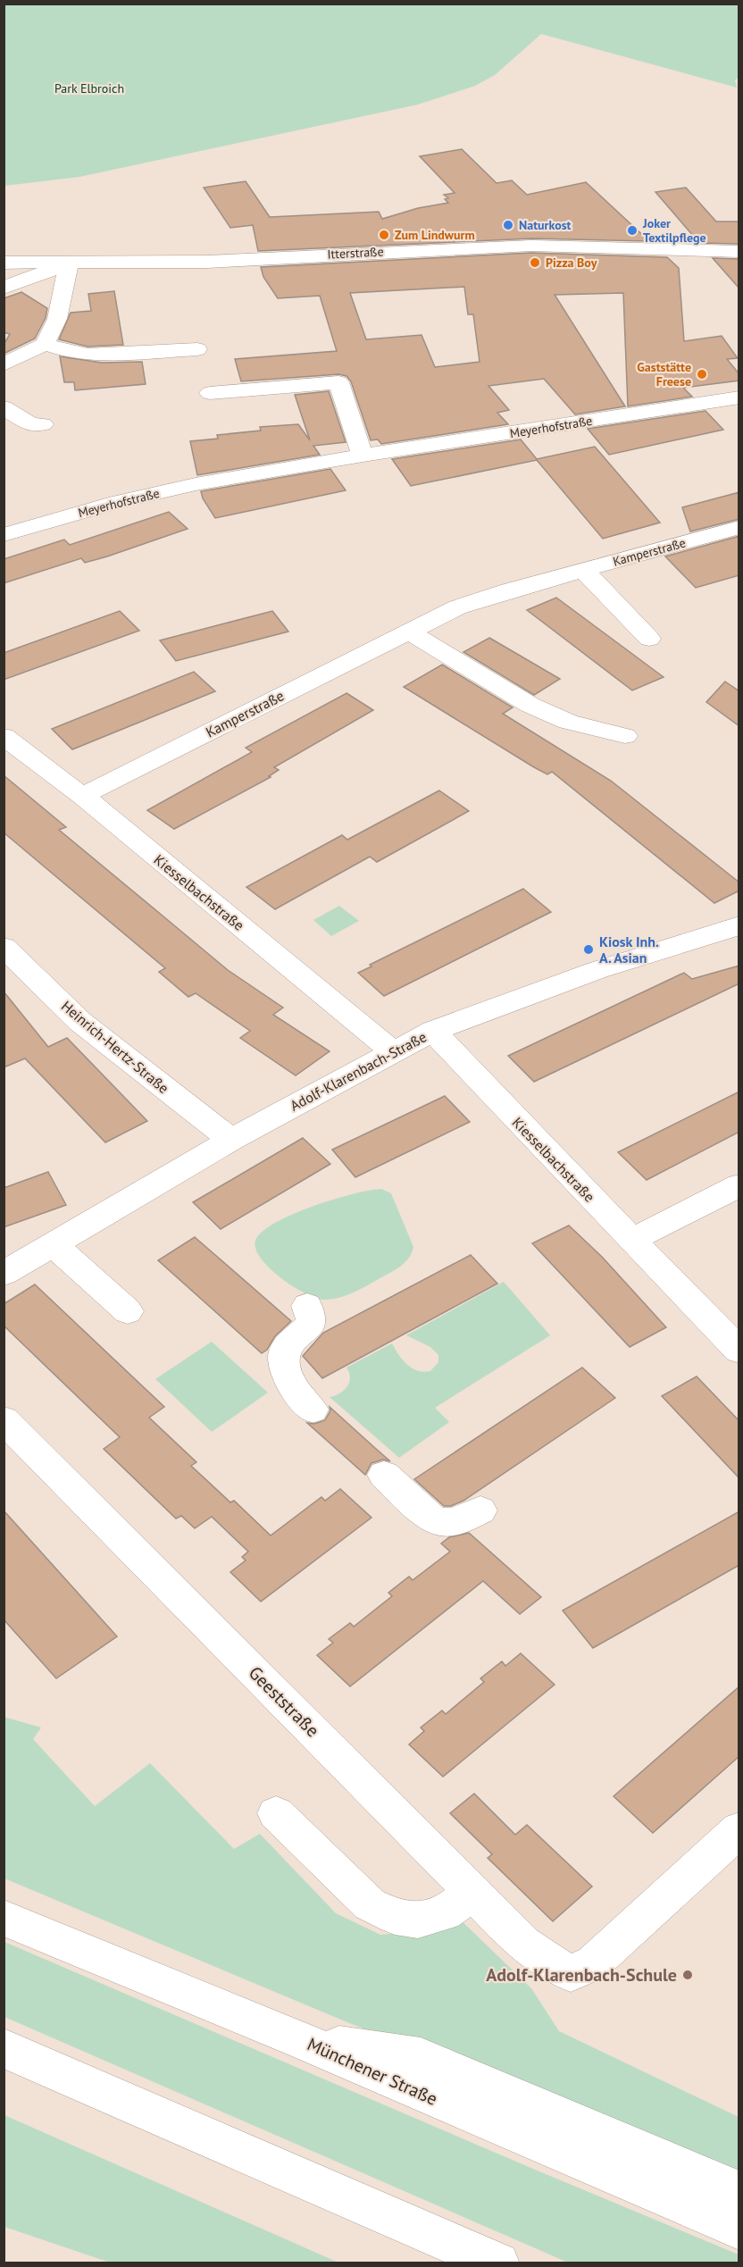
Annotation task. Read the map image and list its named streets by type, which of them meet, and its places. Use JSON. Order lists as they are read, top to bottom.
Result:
{
  "streets": {
    "main road": [
      "Itterstraße",
      "Meyerhofstraße",
      "Kamperstraße",
      "Kiesselbachstraße",
      "Heinrich-Hertz-Straße",
      "Adolf-Klarenbach-Straße",
      "Geeststraße",
      "Münchener Straße"
    ]
  },
  "crossings": [
    ["Kamperstraße", "Kiesselbachstraße"],
    ["Kiesselbachstraße", "Adolf-Klarenbach-Straße"],
    ["Heinrich-Hertz-Straße", "Adolf-Klarenbach-Straße"]
  ],
  "parks": ["Park Elbroich"],
  "places": [
    "Naturkost",
    "Joker Textilpflege",
    "Zum Lindwurm",
    "Pizza Boy",
    "Gaststätte Freese",
    "Kiosk Inh. A. Asian",
    "Adolf-Klarenbach-Schule"
  ]
}
